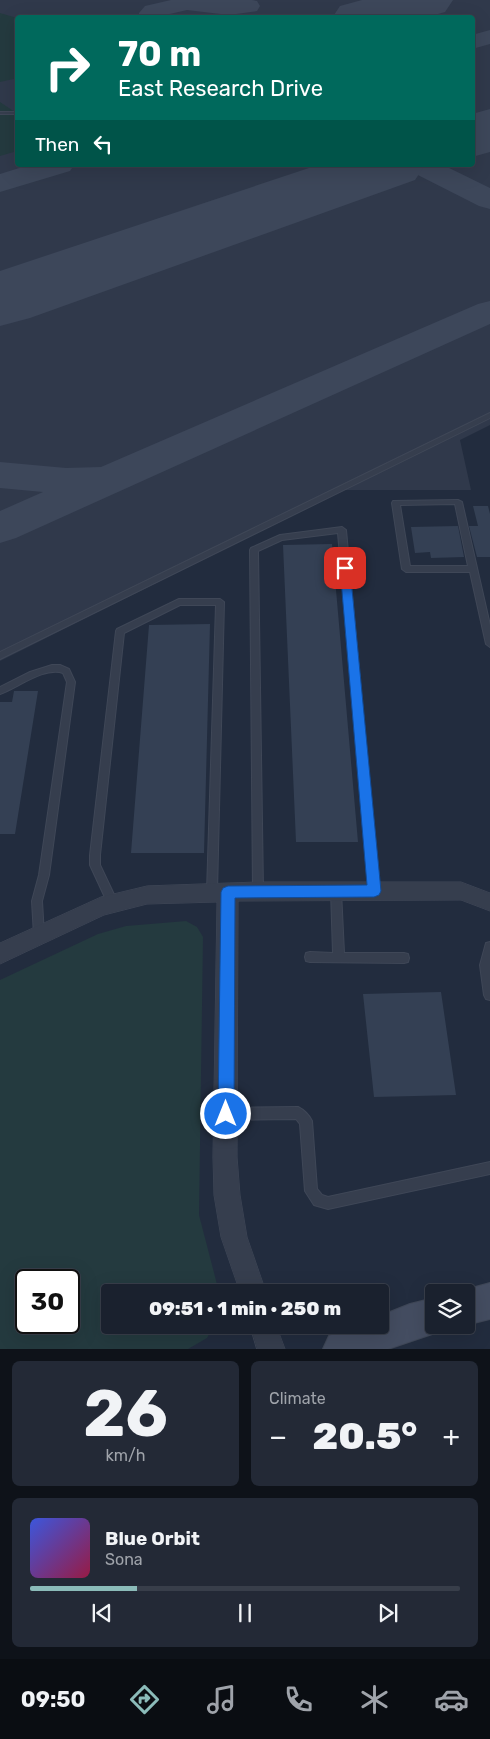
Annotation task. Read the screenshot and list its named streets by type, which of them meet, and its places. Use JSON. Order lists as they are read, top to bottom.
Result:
{
  "page": {
    "turn": ["70 m", "East Research Drive"],
    "then": "Then",
    "limit": "30",
    "trip": "09:51 · 1 min · 250 m",
    "tile": [
      ["26", "km/h"],
      "Climate"
    ],
    "heat": ["−", "20.5°", "+"],
    "song": ["Blue Orbit", "Sona"],
    "tabs": "09:50"
  }
}
